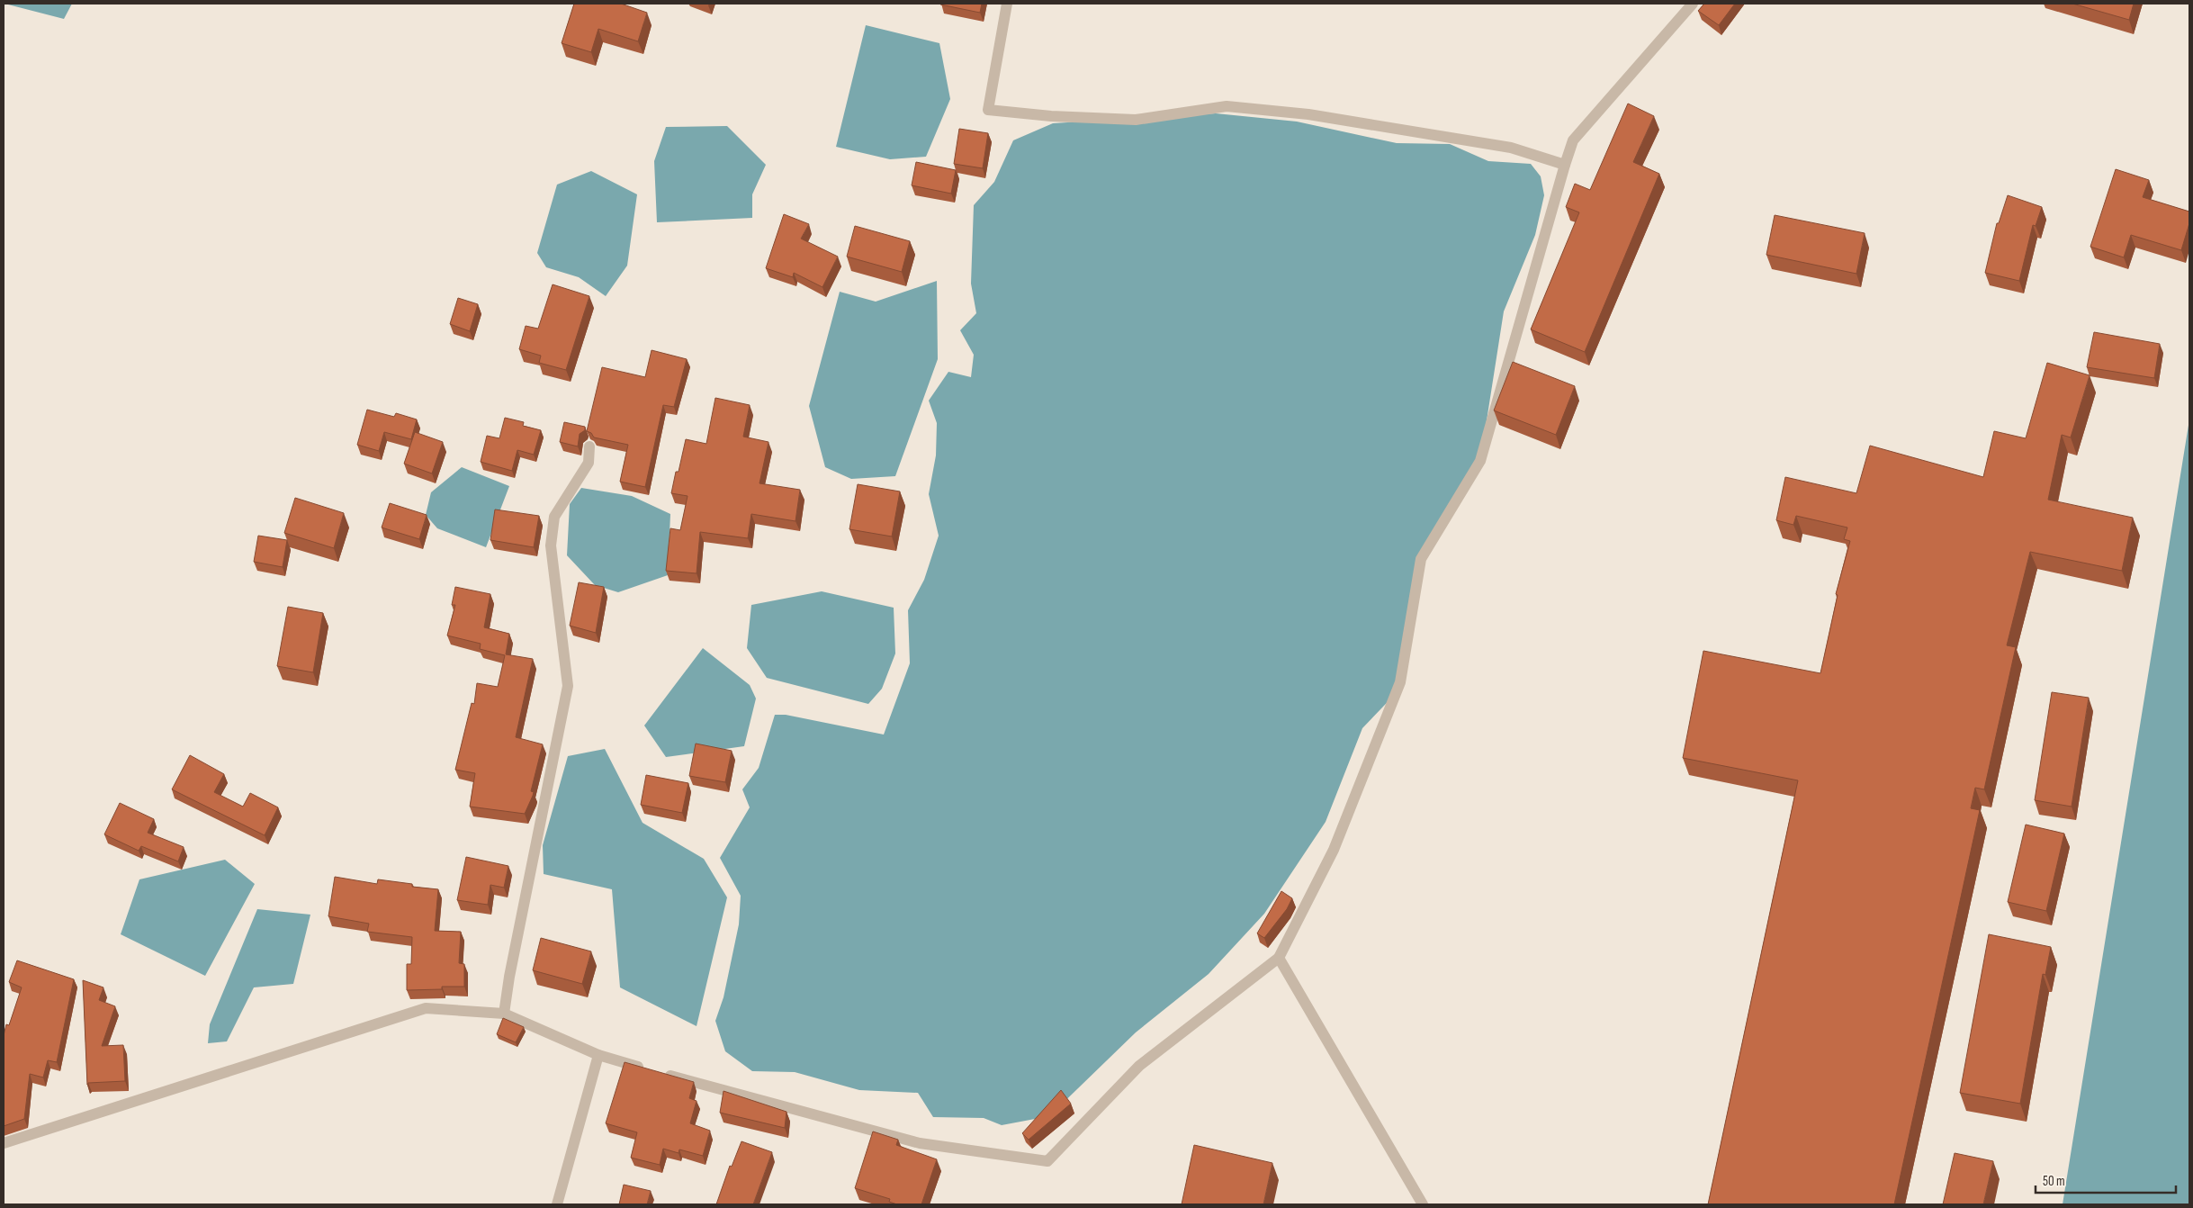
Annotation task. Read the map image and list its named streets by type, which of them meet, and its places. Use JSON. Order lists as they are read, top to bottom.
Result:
{
  "scale_bar": "50 m"
}
